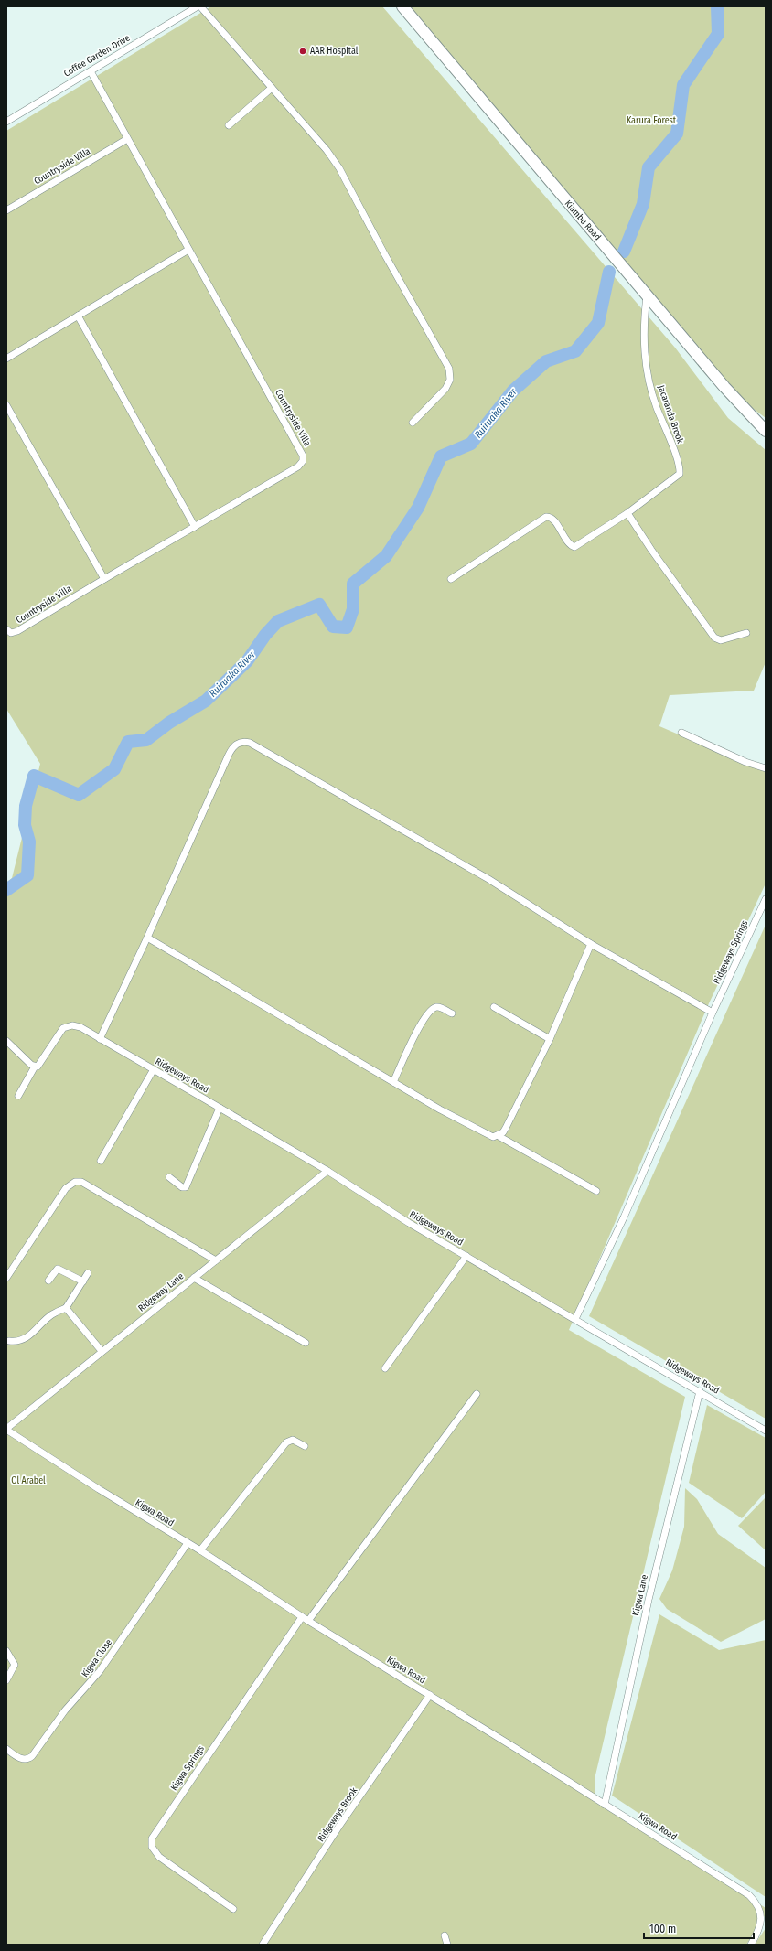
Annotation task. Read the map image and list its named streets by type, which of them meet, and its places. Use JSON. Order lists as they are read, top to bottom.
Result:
{
  "streets": {
    "highway": ["Kiambu Road"],
    "street": [
      "Coffee Garden Drive",
      "Countryside Villa",
      "Jacaranda Brook",
      "Ridgeways Springs",
      "Ridgeways Road",
      "Ridgeway Lane",
      "Kigwa Road",
      "Kigwa Lane",
      "Kigwa Close",
      "Kigwa Springs",
      "Ridgeways Brook"
    ]
  },
  "crossings": [
    ["Coffee Garden Drive", "Countryside Villa"],
    ["Kiambu Road", "Jacaranda Brook"],
    ["Ridgeways Springs", "Ridgeways Road"],
    ["Ridgeways Road", "Ridgeway Lane"],
    ["Ridgeways Road", "Kigwa Lane"],
    ["Ridgeway Lane", "Kigwa Road"],
    ["Kigwa Road", "Kigwa Lane"],
    ["Kigwa Road", "Kigwa Close"],
    ["Kigwa Road", "Kigwa Springs"],
    ["Kigwa Road", "Ridgeways Brook"]
  ],
  "water": ["Ruiruaka River"],
  "parks": ["Karura Forest", "Ol Arabel"],
  "places": ["AAR Hospital"],
  "scale_bar": "100 m"
}
